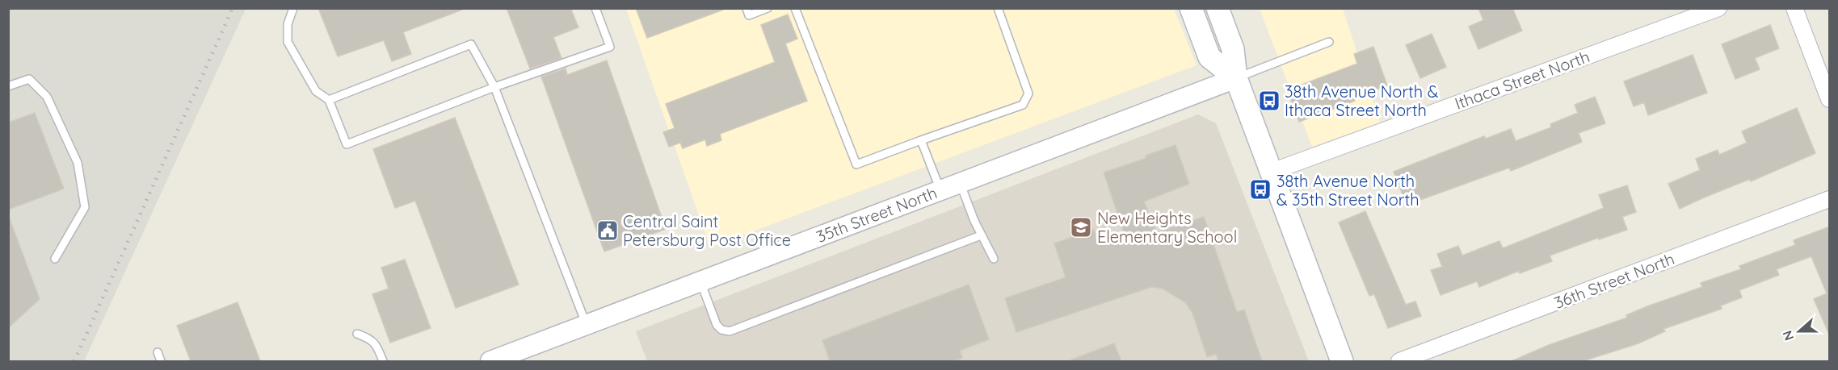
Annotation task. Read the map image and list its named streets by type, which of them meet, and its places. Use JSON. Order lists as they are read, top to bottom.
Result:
{
  "streets": {
    "street": ["Ithaca Street North", "35th Street North", "36th Street North"]
  },
  "places": {
    "bus stop": ["38th Avenue North & Ithaca Street North", "38th Avenue North & 35th Street North"],
    "school or university": ["New Heights Elementary School"],
    "public building": ["Central Saint Petersburg Post Office"]
  },
  "north": "left"
}
